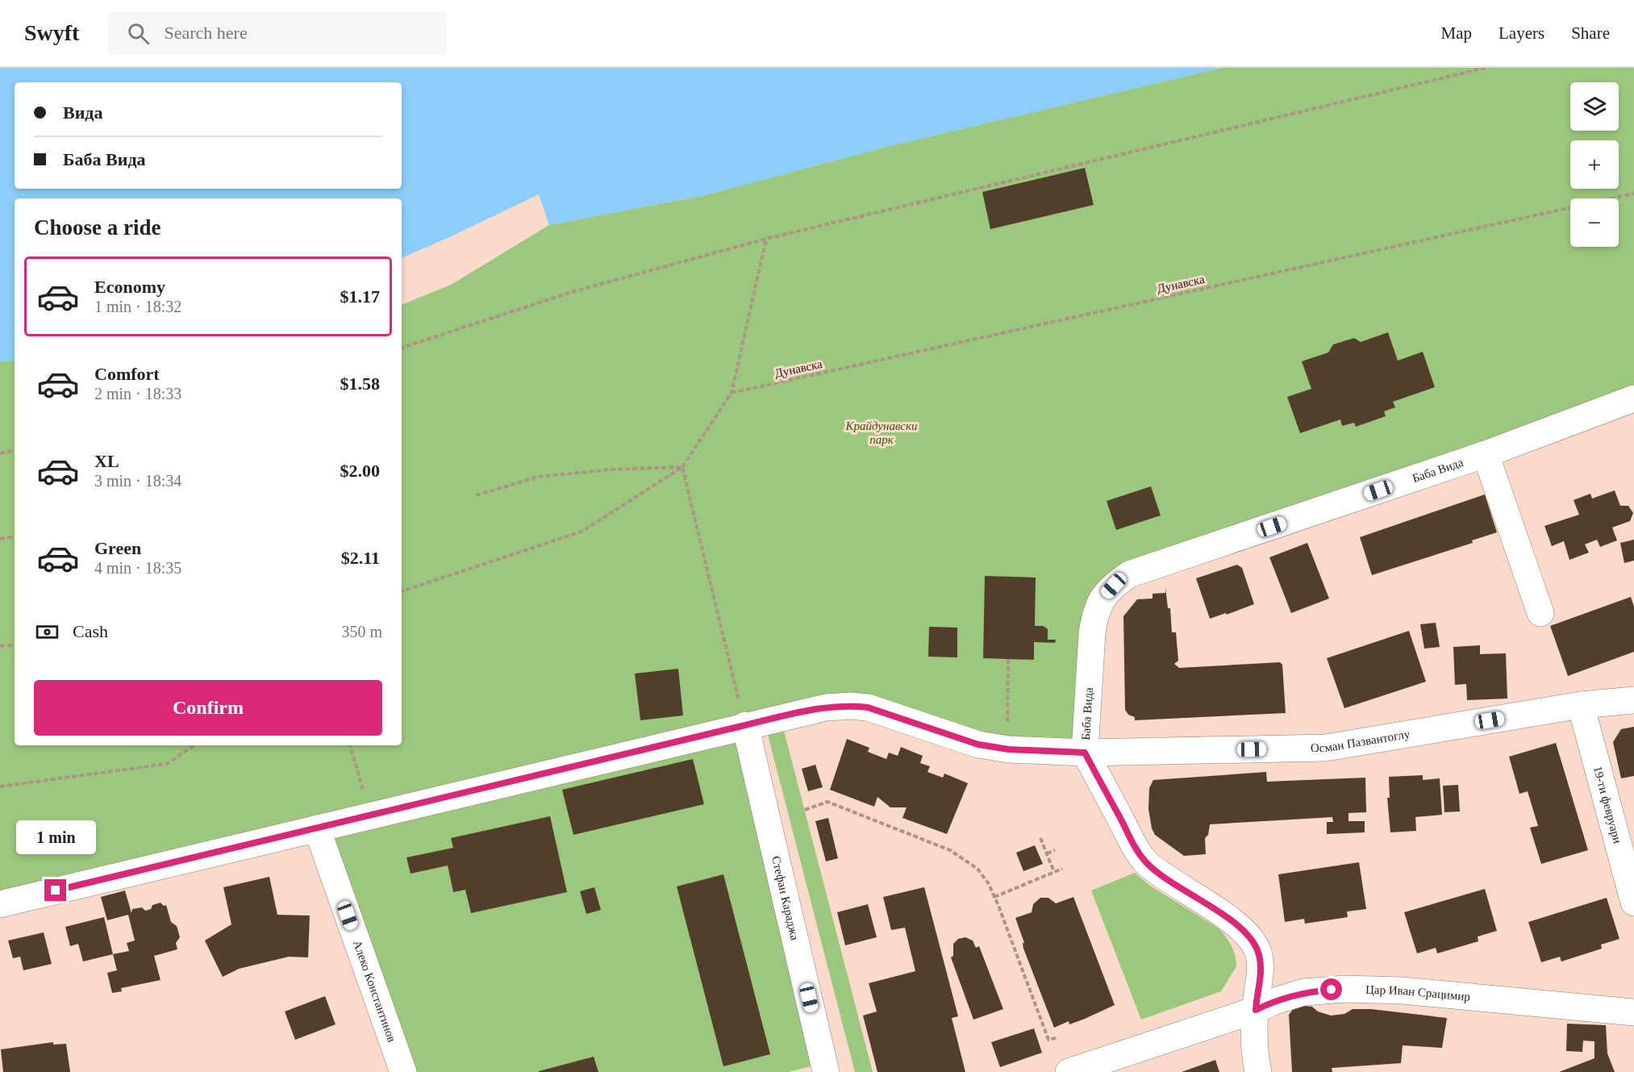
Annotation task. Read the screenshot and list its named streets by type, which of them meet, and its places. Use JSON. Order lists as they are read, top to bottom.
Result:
{
  "streets": {
    "street": [
      "Баба Вида",
      "Осман Пазвантоглу",
      "19-ти февруари",
      "Стефан Караджа",
      "Алеко Константинов",
      "Цар Иван Срацимир"
    ],
    "path": ["Дунавска"]
  },
  "crossings": [
    ["Баба Вида", "Осман Пазвантоглу"],
    ["Баба Вида", "Стефан Караджа"],
    ["Баба Вида", "Алеко Константинов"],
    ["Осман Пазвантоглу", "19-ти февруари"]
  ],
  "parks": ["Крайдунавски парк"],
  "page": {
    "header": "Swyft",
    "search": "Search here",
    "nav": ["Map", "Layers", "Share"],
    "map_buttons": ["+", "−"],
    "banner": ["Вида", "Баба Вида"],
    "heading": "Choose a ride",
    "list": [
      {
        "name": "Economy",
        "note": "1 min · 18:32",
        "value": "$1.17"
      },
      {
        "name": "Comfort",
        "note": "2 min · 18:33",
        "value": "$1.58"
      },
      {
        "name": "XL",
        "note": "3 min · 18:34",
        "value": "$2.00"
      },
      {
        "name": "Green",
        "note": "4 min · 18:35",
        "value": "$2.11"
      }
    ],
    "pay": ["Cash", "350 m"],
    "buttons": "Confirm",
    "bubble": "1 min"
  }
}
